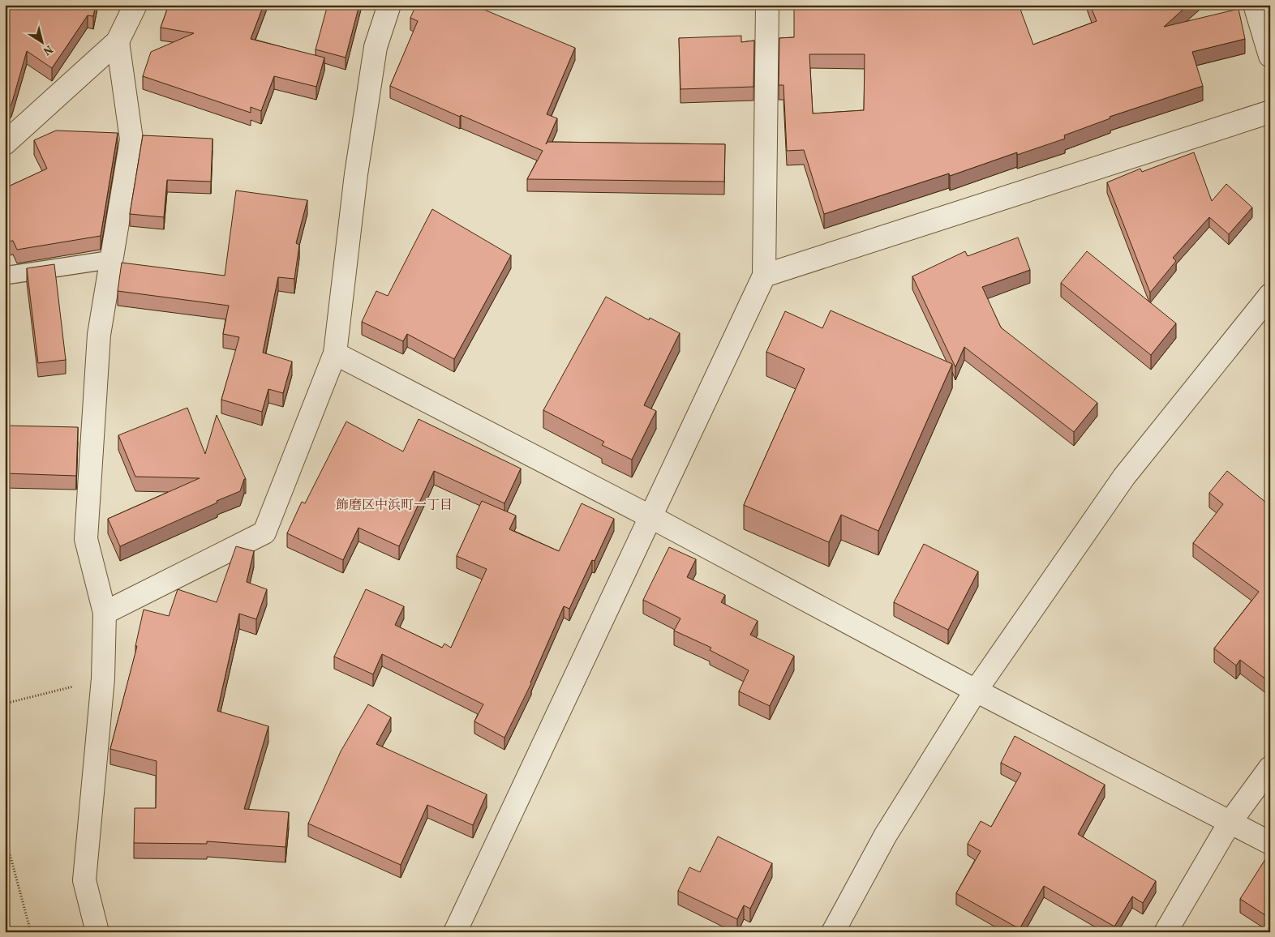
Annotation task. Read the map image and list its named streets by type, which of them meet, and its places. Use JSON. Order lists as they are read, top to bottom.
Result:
{
  "districts": ["飾磨区中浜町一丁目"],
  "north": "bottom right"
}
